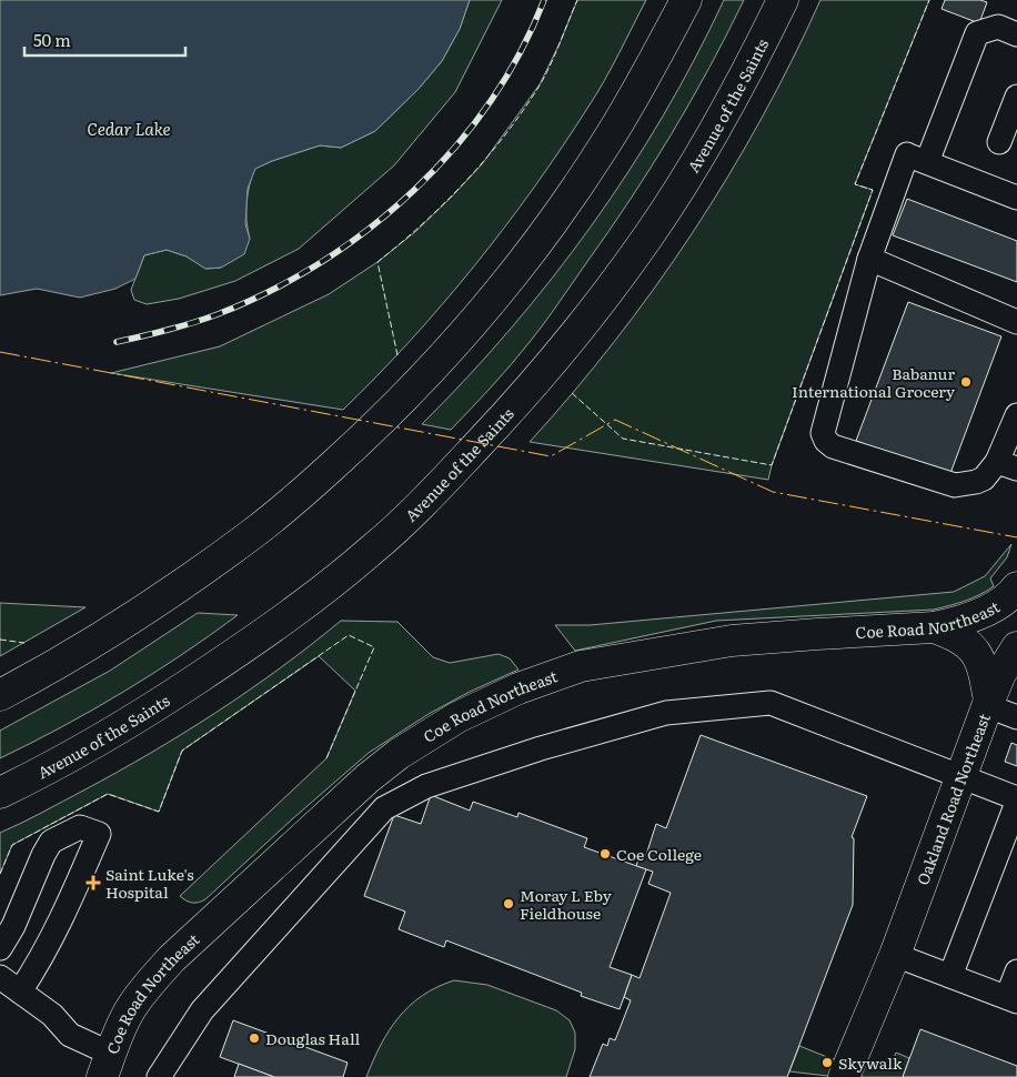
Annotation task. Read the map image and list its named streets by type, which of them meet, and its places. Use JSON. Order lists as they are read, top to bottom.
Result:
{
  "streets": {
    "main road": ["Avenue of the Saints", "Coe Road Northeast", "Oakland Road Northeast"]
  },
  "water": ["Cedar Lake"],
  "places": {
    "other": [
      "Babanur International Grocery",
      "Coe College",
      "Moray L Eby Fieldhouse",
      "Douglas Hall",
      "Skywalk"
    ],
    "health": ["Saint Luke's Hospital"]
  },
  "scale_bar": "50 m"
}
